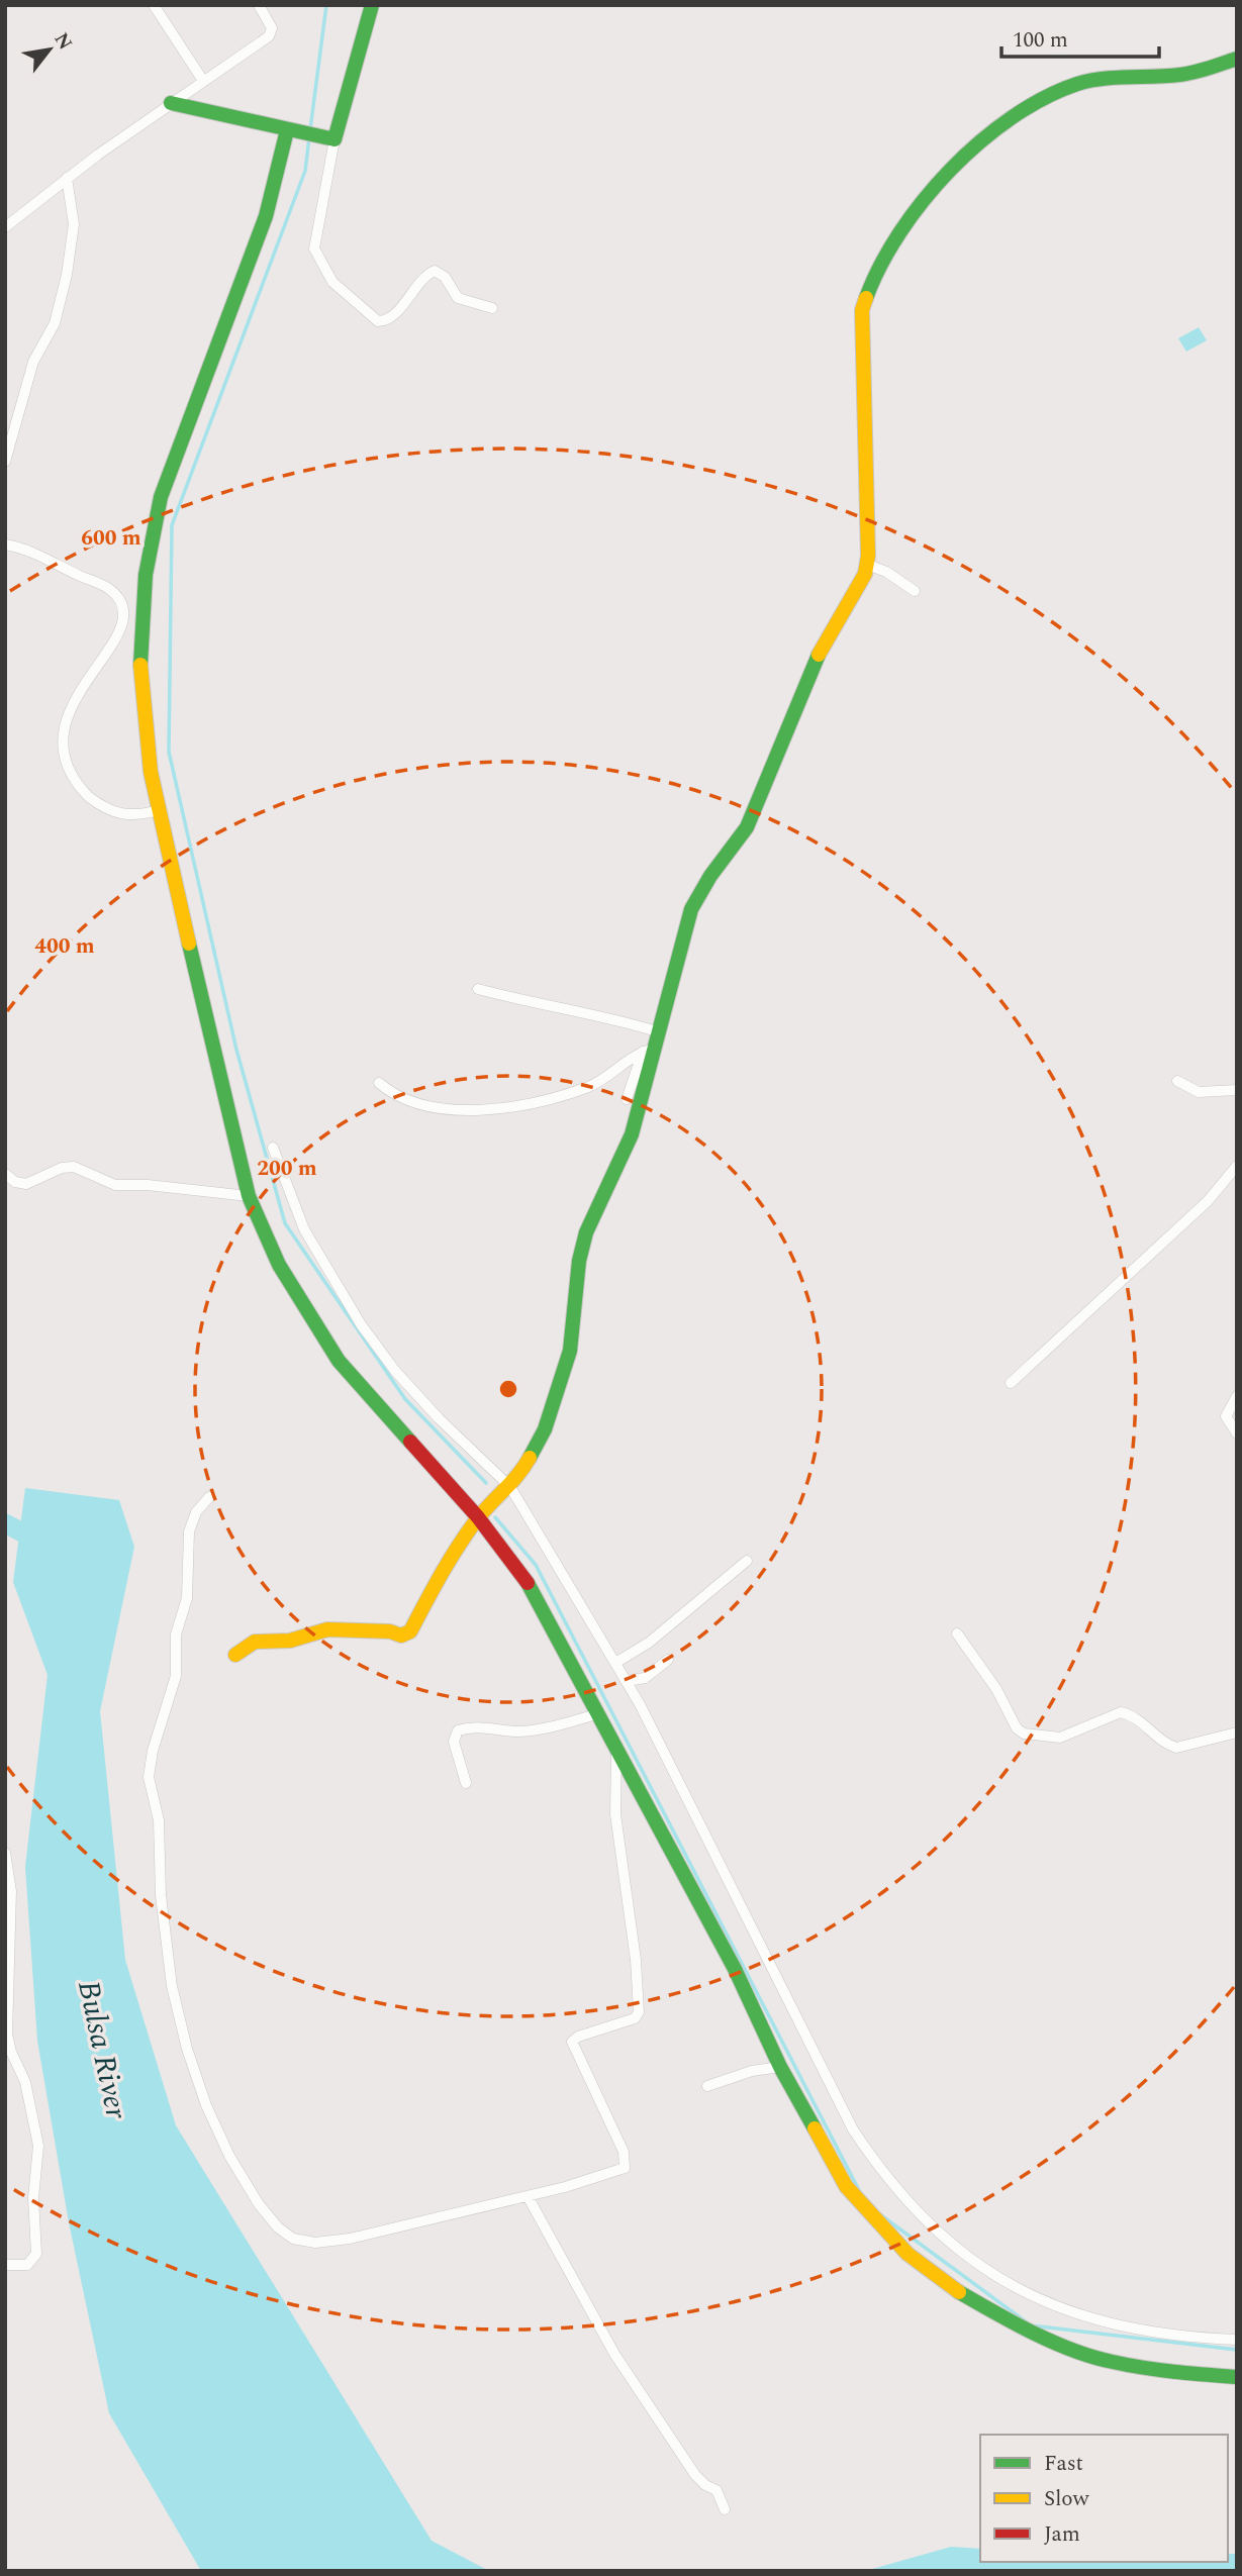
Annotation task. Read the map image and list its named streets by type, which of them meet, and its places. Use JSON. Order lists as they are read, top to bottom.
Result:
{
  "water": ["Bulsa River"],
  "legend": ["Fast", "Slow", "Jam"],
  "scale_bar": "100 m",
  "north": "top right",
  "rings": ["600 m", "400 m", "200 m"]
}
